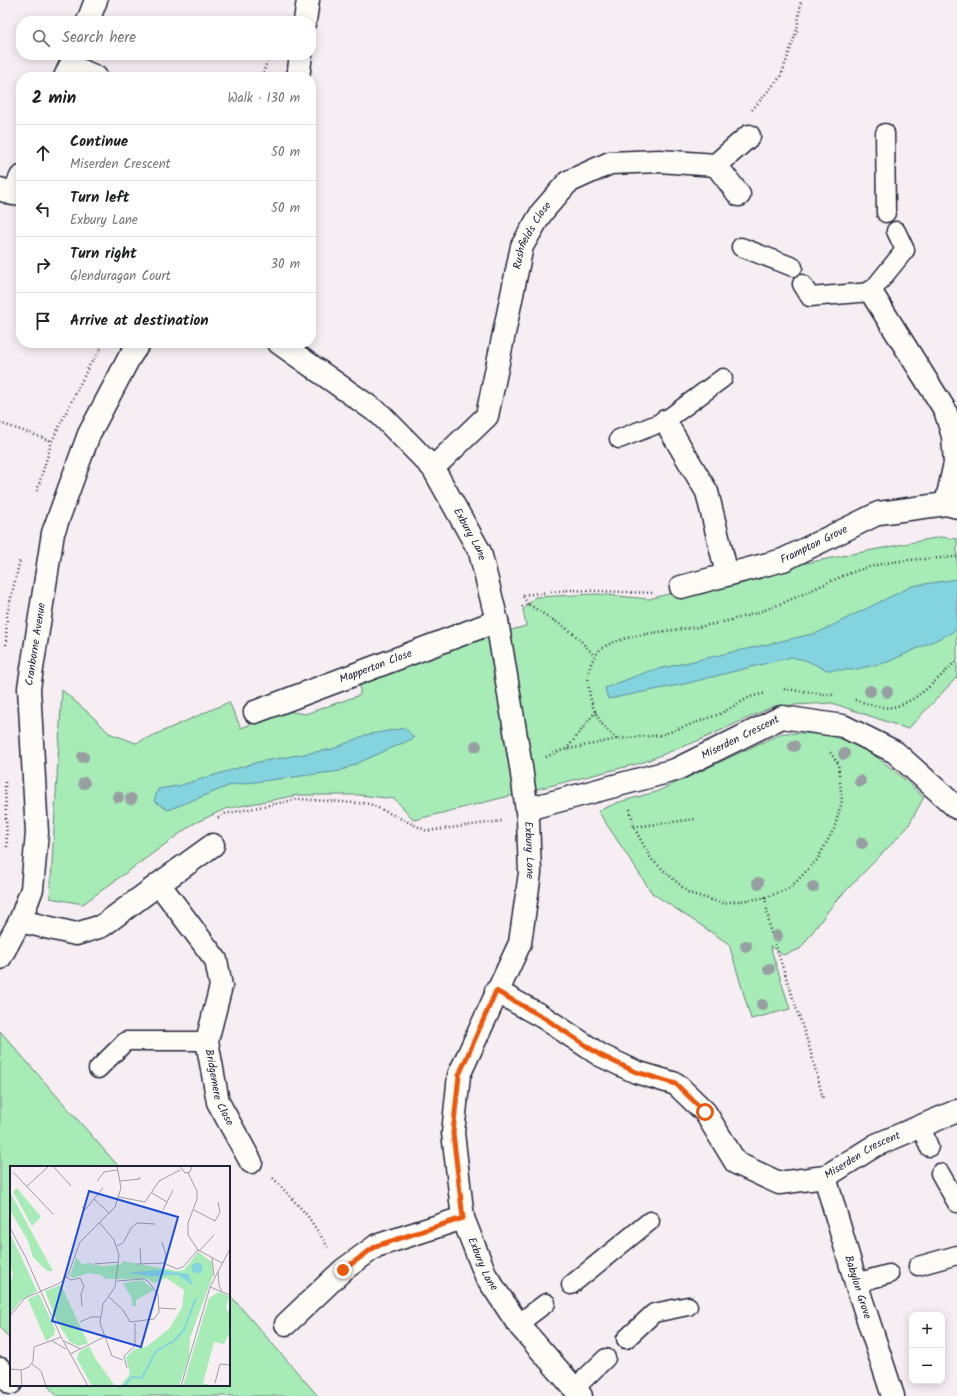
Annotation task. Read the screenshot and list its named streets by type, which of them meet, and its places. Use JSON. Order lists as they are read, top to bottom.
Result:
{
  "streets": {
    "street": [
      "Rushfields Close",
      "Exbury Lane",
      "Frampton Grove",
      "Cranborne Avenue",
      "Mapperton Close",
      "Miserden Crescent",
      "Bridgemere Close",
      "Babylon Grove"
    ]
  },
  "crossings": [
    ["Rushfields Close", "Exbury Lane"],
    ["Exbury Lane", "Mapperton Close"],
    ["Exbury Lane", "Miserden Crescent"],
    ["Miserden Crescent", "Babylon Grove"]
  ],
  "page": {
    "search": "Search here",
    "heading": ["2 min", "Walk · 130 m"],
    "list": [
      ["Continue", "Miserden Crescent", "50 m"],
      ["Turn left", "Exbury Lane", "50 m"],
      ["Turn right", "Glenduragan Court", "30 m"],
      "Arrive at destination"
    ],
    "map_buttons": ["+", "−"]
  }
}
